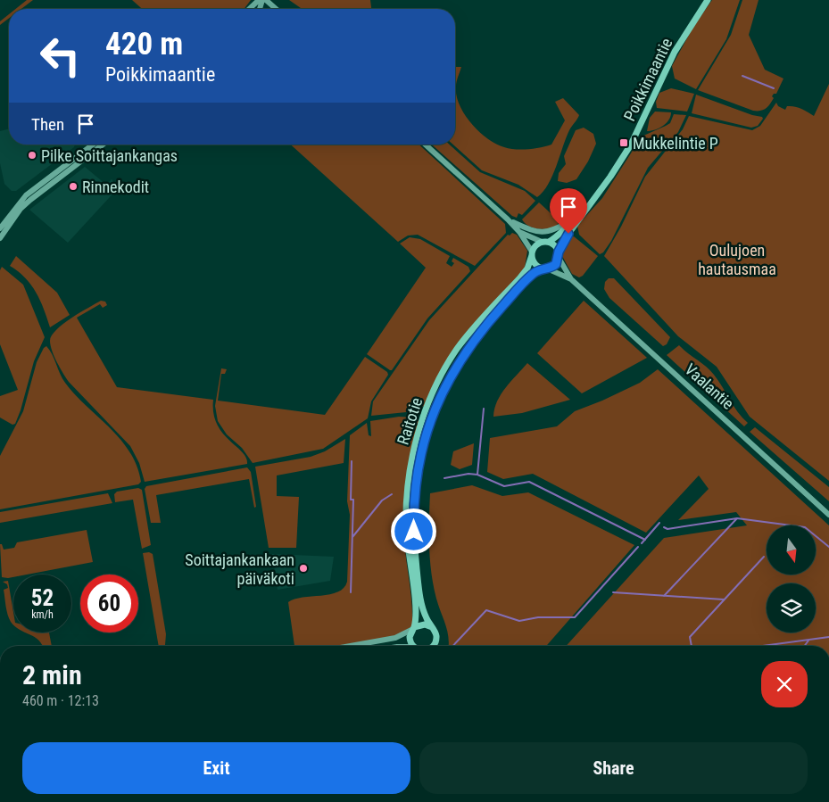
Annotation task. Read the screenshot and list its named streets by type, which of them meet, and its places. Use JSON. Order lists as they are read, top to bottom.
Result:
{
  "streets": {
    "main road": ["Poikkimaantie", "Raitotie"],
    "street": ["Vaalantie"]
  },
  "crossings": [
    ["Poikkimaantie", "Vaalantie"],
    ["Poikkimaantie", "Raitotie"],
    ["Vaalantie", "Raitotie"]
  ],
  "parks": ["Oulujoen hautausmaa"],
  "places": {
    "transit": ["Mukkelintie P"],
    "other": ["Pilke Soittajankangas", "Rinnekodit", "Soittajankankaan päiväkoti"]
  },
  "north": "bottom",
  "page": {
    "turn": ["420 m", "Poikkimaantie"],
    "then": "Then",
    "speed": "52 km/h",
    "limit": "60",
    "heading": ["2 min", "460 m · 12:13"],
    "buttons": ["Exit", "Share"]
  }
}
